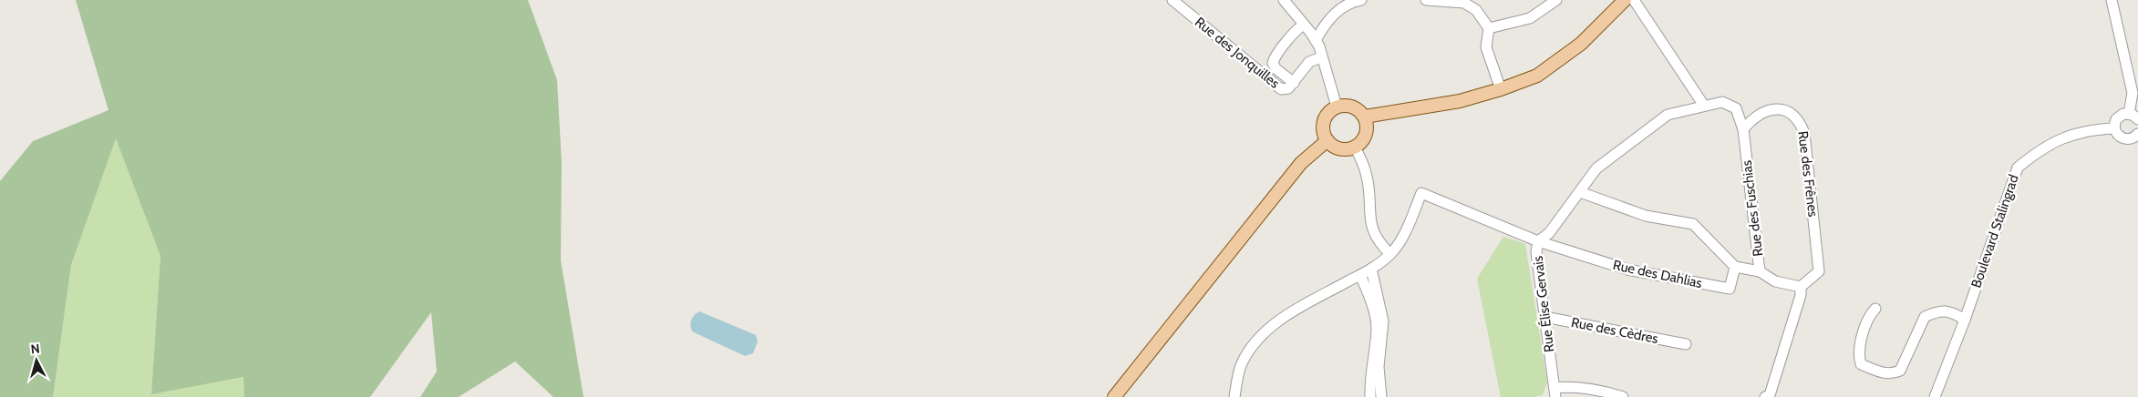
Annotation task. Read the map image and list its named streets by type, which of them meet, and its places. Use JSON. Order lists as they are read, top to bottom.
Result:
{
  "streets": {
    "street": [
      "Rue des Jonquilles",
      "Rue des Frênes",
      "Rue des Fuschias",
      "Boulevard Stalingrad",
      "Rue des Dahlias",
      "Rue Élise Gervais",
      "Rue des Cèdres"
    ]
  },
  "crossings": [
    ["Rue des Frênes", "Rue des Fuschias"],
    ["Rue des Frênes", "Rue Élise Gervais"],
    ["Rue des Fuschias", "Rue Élise Gervais"],
    ["Rue des Dahlias", "Rue Élise Gervais"],
    ["Rue Élise Gervais", "Rue des Cèdres"]
  ],
  "north": "top"
}
